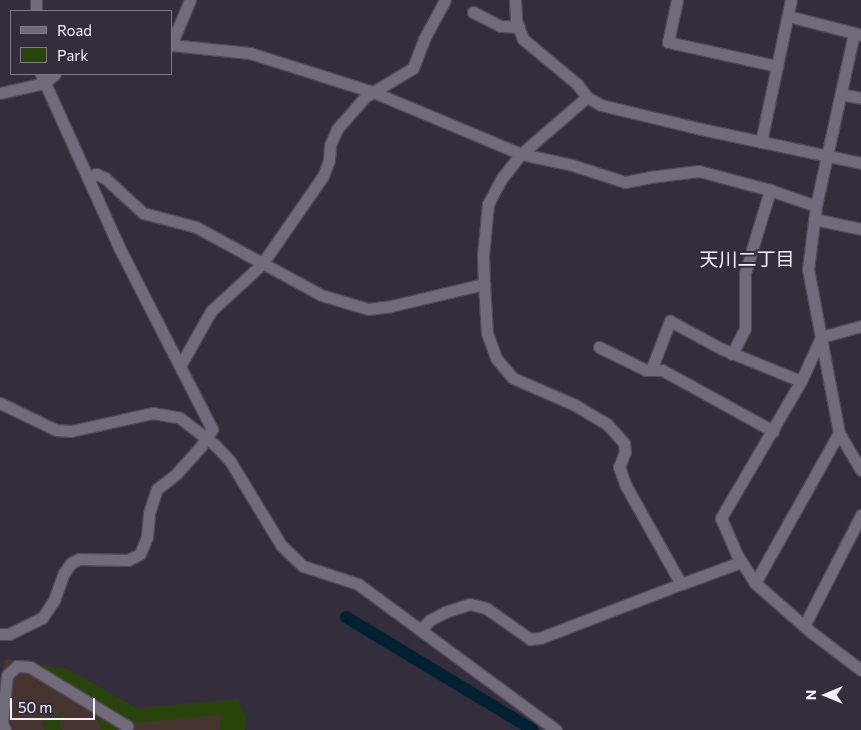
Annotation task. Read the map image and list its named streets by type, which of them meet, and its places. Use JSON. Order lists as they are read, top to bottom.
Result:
{
  "districts": ["天川二丁目"],
  "legend": ["Road", "Park"],
  "scale_bar": "50 m",
  "north": "left"
}
